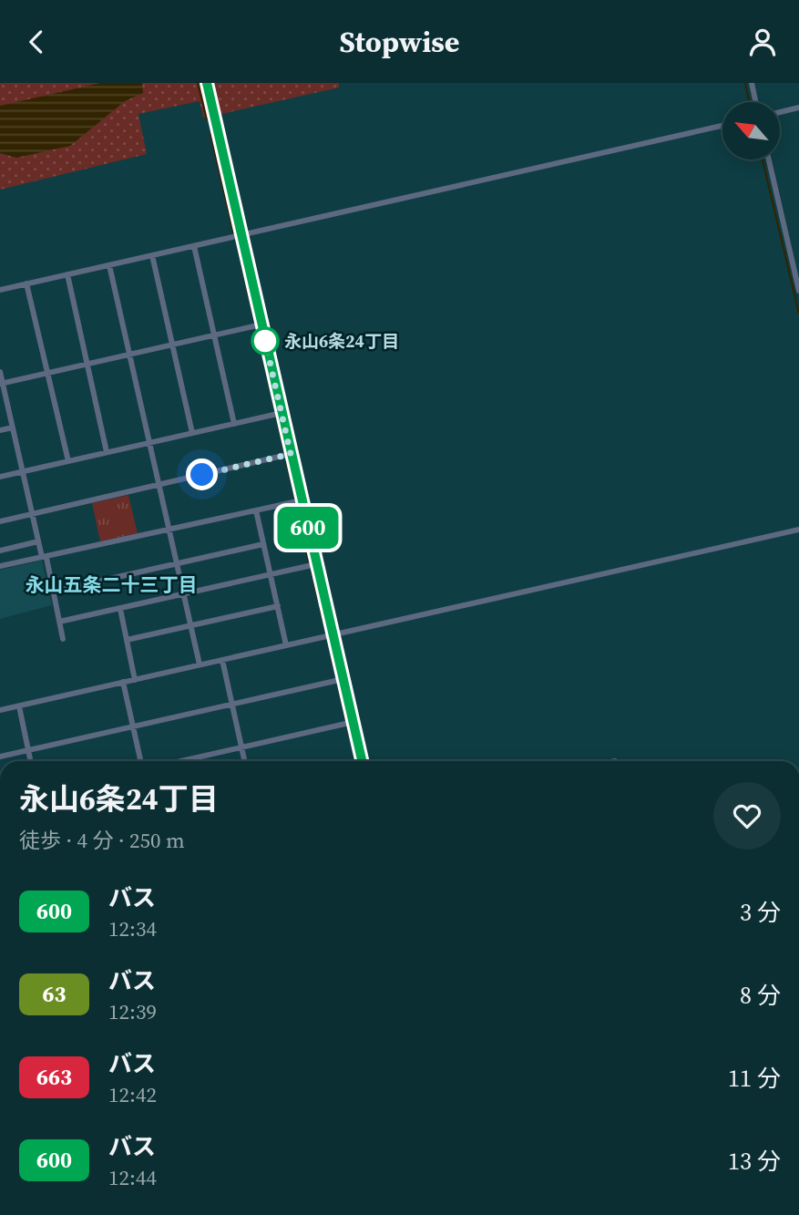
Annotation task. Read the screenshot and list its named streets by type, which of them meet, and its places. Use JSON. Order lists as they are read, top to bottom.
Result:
{
  "districts": ["永山五条二十三丁目"],
  "places": ["永山6条24丁目"],
  "lines": ["bus line 600"],
  "north": "top left",
  "page": {
    "header": "Stopwise",
    "on_map": "600",
    "heading": ["永山6条24丁目", "徒歩 · 4 分 · 250 m"],
    "list": [
      {
        "mark": "600",
        "name": "バス",
        "note": "12:34",
        "value": "3 分"
      },
      {
        "mark": "63",
        "name": "バス",
        "note": "12:39",
        "value": "8 分"
      },
      {
        "mark": "663",
        "name": "バス",
        "note": "12:42",
        "value": "11 分"
      },
      {
        "mark": "600",
        "name": "バス",
        "note": "12:44",
        "value": "13 分"
      }
    ]
  }
}
